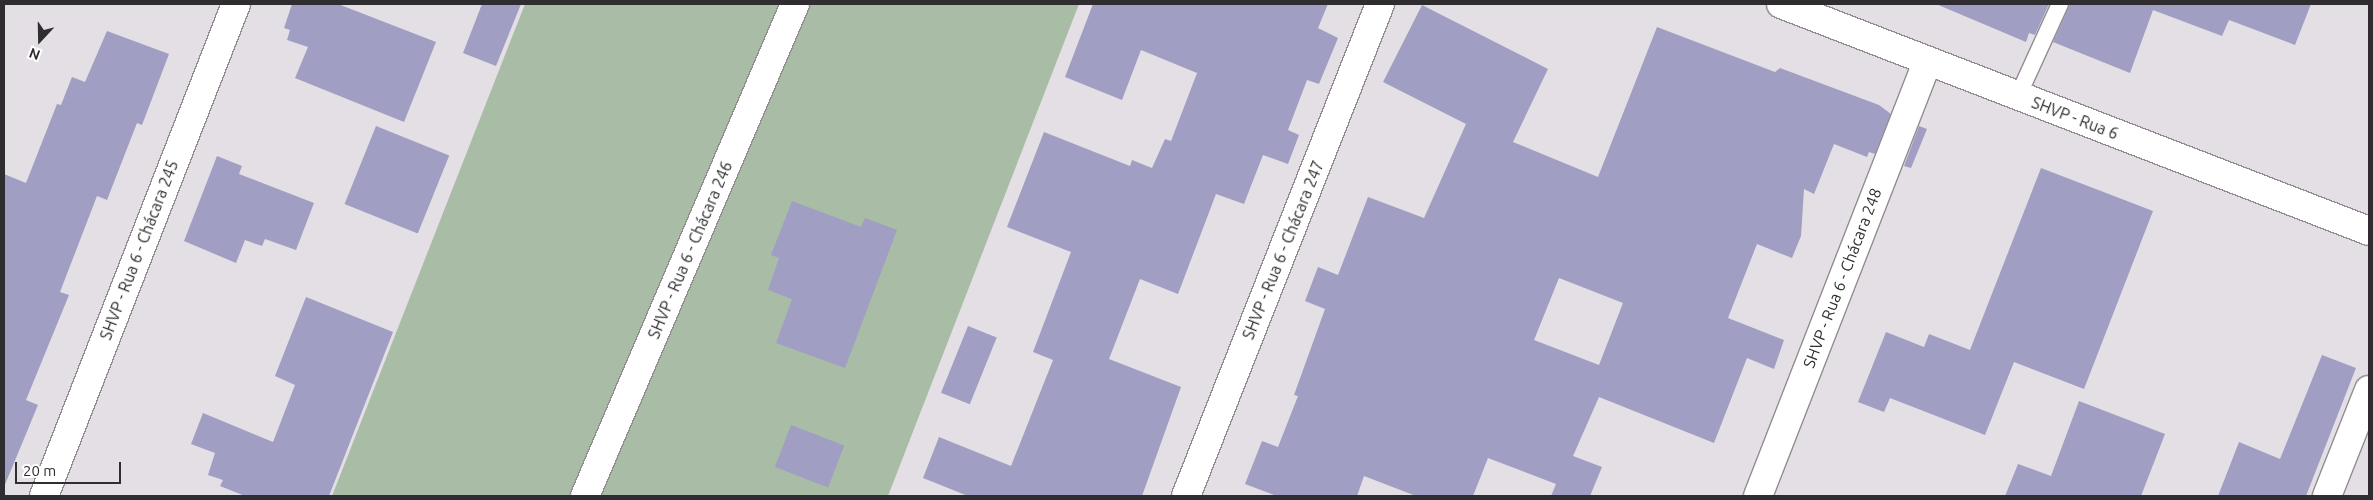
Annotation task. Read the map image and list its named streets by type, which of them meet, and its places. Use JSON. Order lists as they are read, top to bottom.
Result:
{
  "streets": {
    "street": [
      "SHVP - Rua 6",
      "SHVP - Rua 6 - Chácara 245",
      "SHVP - Rua 6 - Chácara 246",
      "SHVP - Rua 6 - Chácara 247",
      "SHVP - Rua 6 - Chácara 248"
    ]
  },
  "crossings": [
    ["SHVP - Rua 6", "SHVP - Rua 6 - Chácara 248"]
  ],
  "scale_bar": "20 m",
  "north": "bottom"
}
